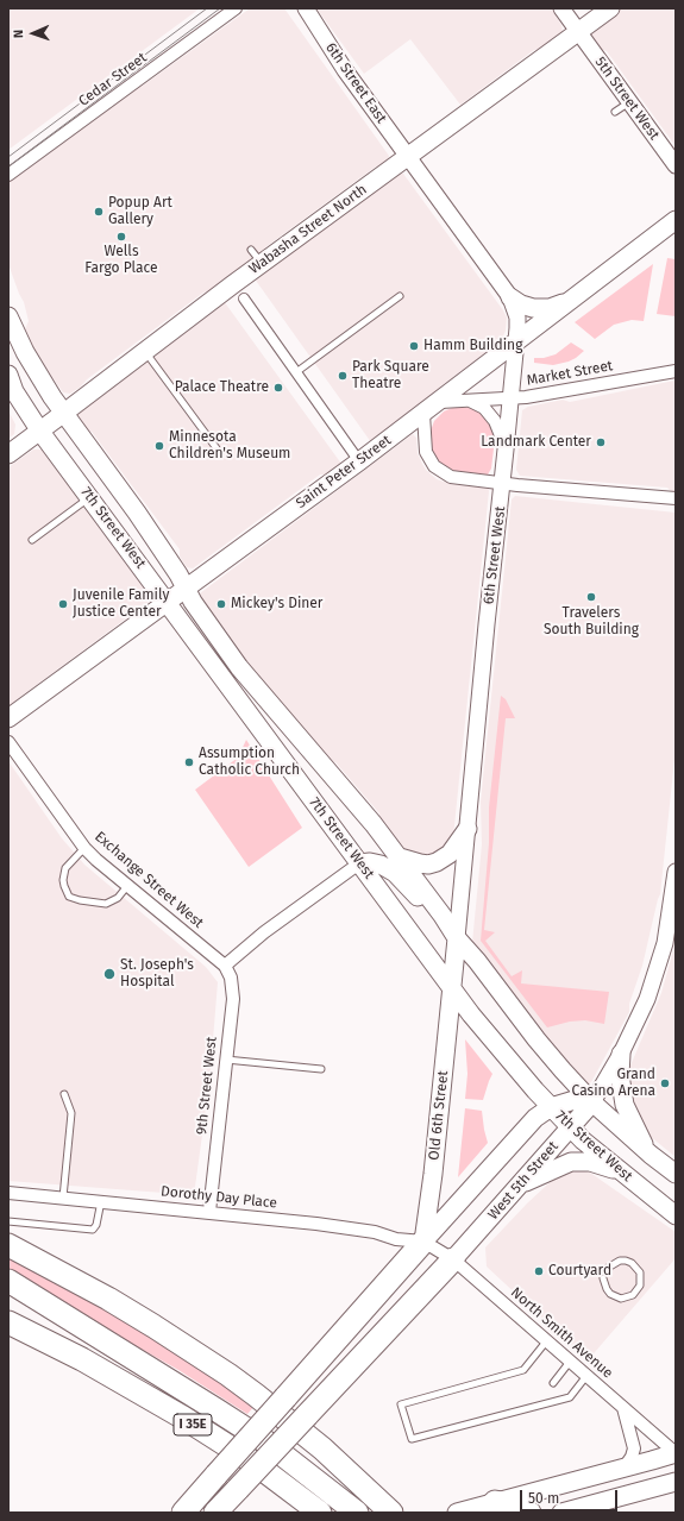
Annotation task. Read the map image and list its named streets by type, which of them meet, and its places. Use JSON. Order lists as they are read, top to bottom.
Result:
{
  "streets": {
    "highway": ["I 35E"],
    "main road": [
      "Wabasha Street North",
      "Saint Peter Street",
      "7th Street West",
      "6th Street West",
      "Old 6th Street",
      "West 5th Street"
    ],
    "street": [
      "Cedar Street",
      "6th Street East",
      "5th Street West",
      "Market Street",
      "Exchange Street West",
      "9th Street West",
      "Dorothy Day Place",
      "North Smith Avenue"
    ]
  },
  "crossings": [
    ["6th Street East", "Wabasha Street North"],
    ["6th Street East", "6th Street West"],
    ["5th Street West", "Wabasha Street North"],
    ["Wabasha Street North", "7th Street West"],
    ["Wabasha Street North", "6th Street West"],
    ["Market Street", "Saint Peter Street"],
    ["Market Street", "6th Street West"],
    ["Saint Peter Street", "7th Street West"],
    ["Saint Peter Street", "6th Street West"],
    ["7th Street West", "6th Street West"],
    ["7th Street West", "Old 6th Street"],
    ["7th Street West", "West 5th Street"],
    ["6th Street West", "Old 6th Street"],
    ["Exchange Street West", "9th Street West"],
    ["9th Street West", "Dorothy Day Place"],
    ["Old 6th Street", "Dorothy Day Place"],
    ["Old 6th Street", "North Smith Avenue"],
    ["West 5th Street", "North Smith Avenue"],
    ["Dorothy Day Place", "North Smith Avenue"]
  ],
  "places": [
    "Popup Art Gallery",
    "Wells Fargo Place",
    "Hamm Building",
    "Park Square Theatre",
    "Palace Theatre",
    "Landmark Center",
    "Minnesota Children's Museum",
    "Travelers South Building",
    "Juvenile Family Justice Center",
    "Mickey's Diner",
    "Assumption Catholic Church",
    "St. Joseph's Hospital",
    "Grand Casino Arena",
    "Courtyard"
  ],
  "scale_bar": "50 m",
  "north": "left"
}
